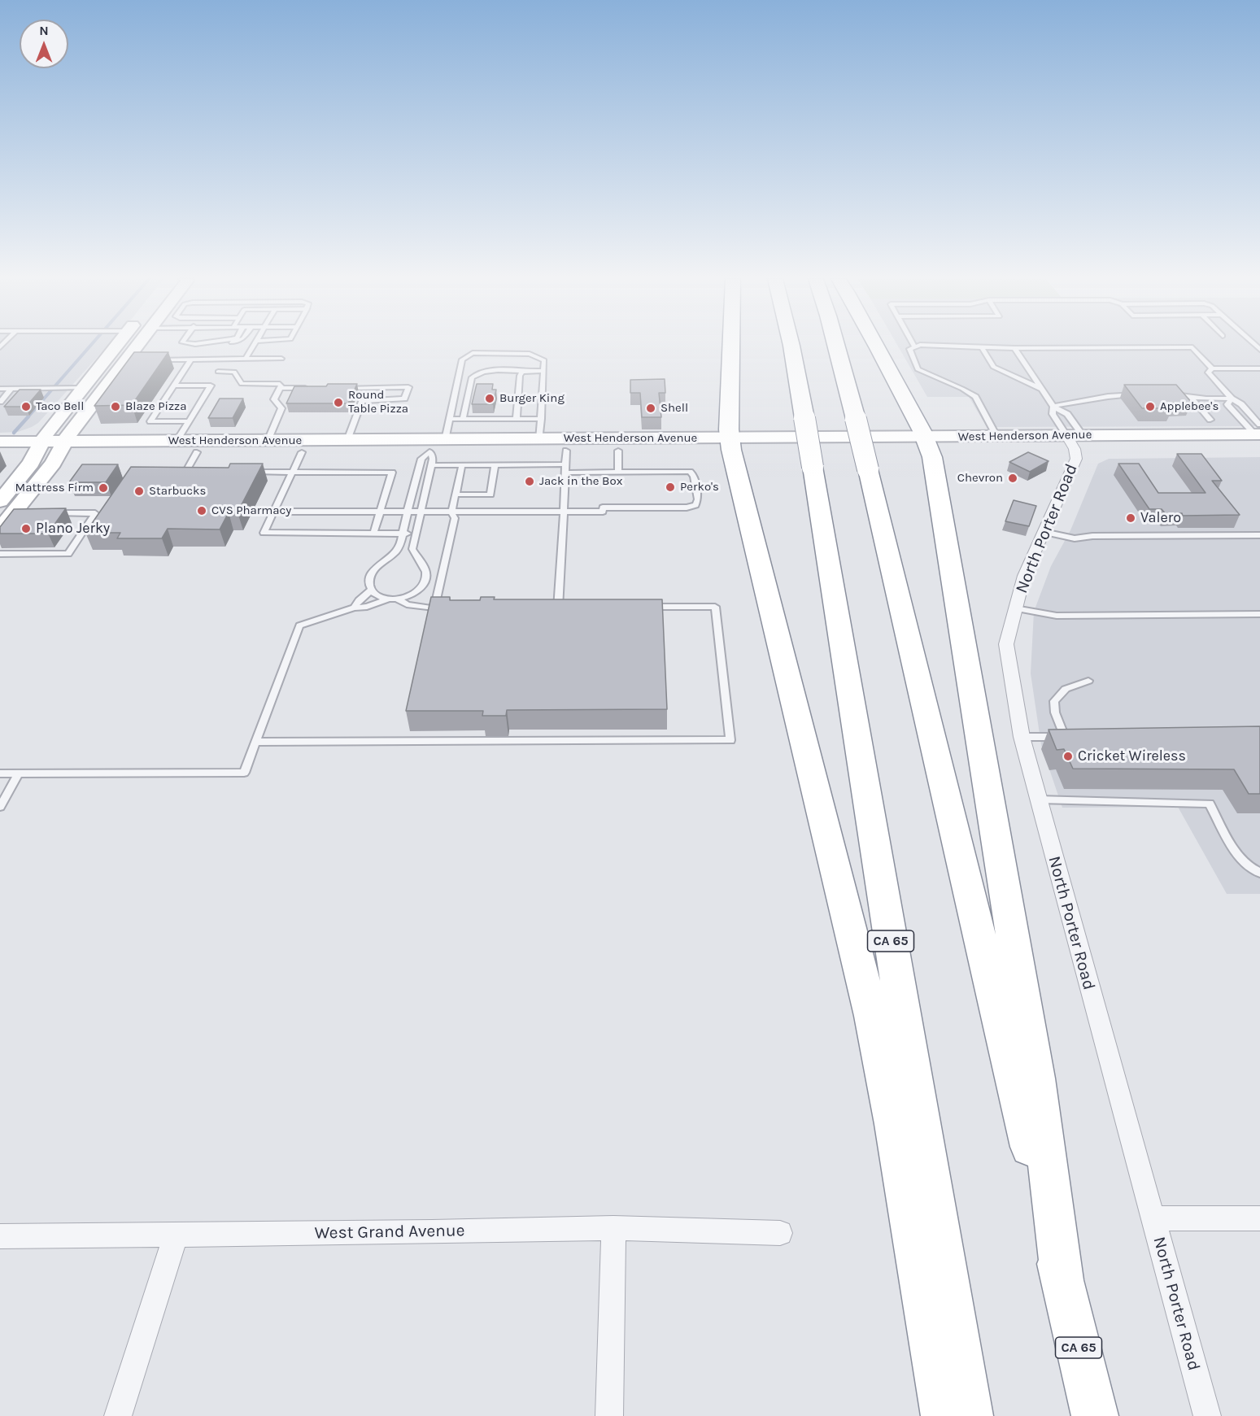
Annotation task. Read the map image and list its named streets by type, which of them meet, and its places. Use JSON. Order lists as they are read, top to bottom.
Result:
{
  "streets": {
    "highway": ["CA 65"],
    "main road": ["West Henderson Avenue"],
    "street": ["North Porter Road", "West Grand Avenue"]
  },
  "crossings": [
    ["West Henderson Avenue", "North Porter Road"]
  ],
  "places": [
    "Burger King",
    "Round Table Pizza",
    "Taco Bell",
    "Blaze Pizza",
    "Applebee's",
    "Shell",
    "Chevron",
    "Jack in the Box",
    "Perko's",
    "Mattress Firm",
    "Starbucks",
    "CVS Pharmacy",
    "Valero",
    "Plano Jerky",
    "Cricket Wireless"
  ],
  "north": "top"
}
